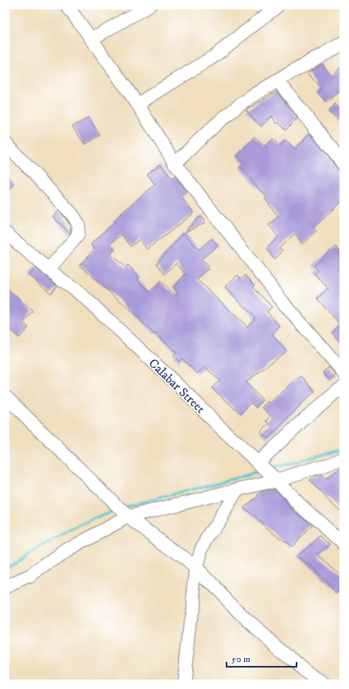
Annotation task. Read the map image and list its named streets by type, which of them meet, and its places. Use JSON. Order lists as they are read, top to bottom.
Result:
{
  "streets": {
    "street": ["Calabar Street"]
  },
  "scale_bar": "50 m"
}
